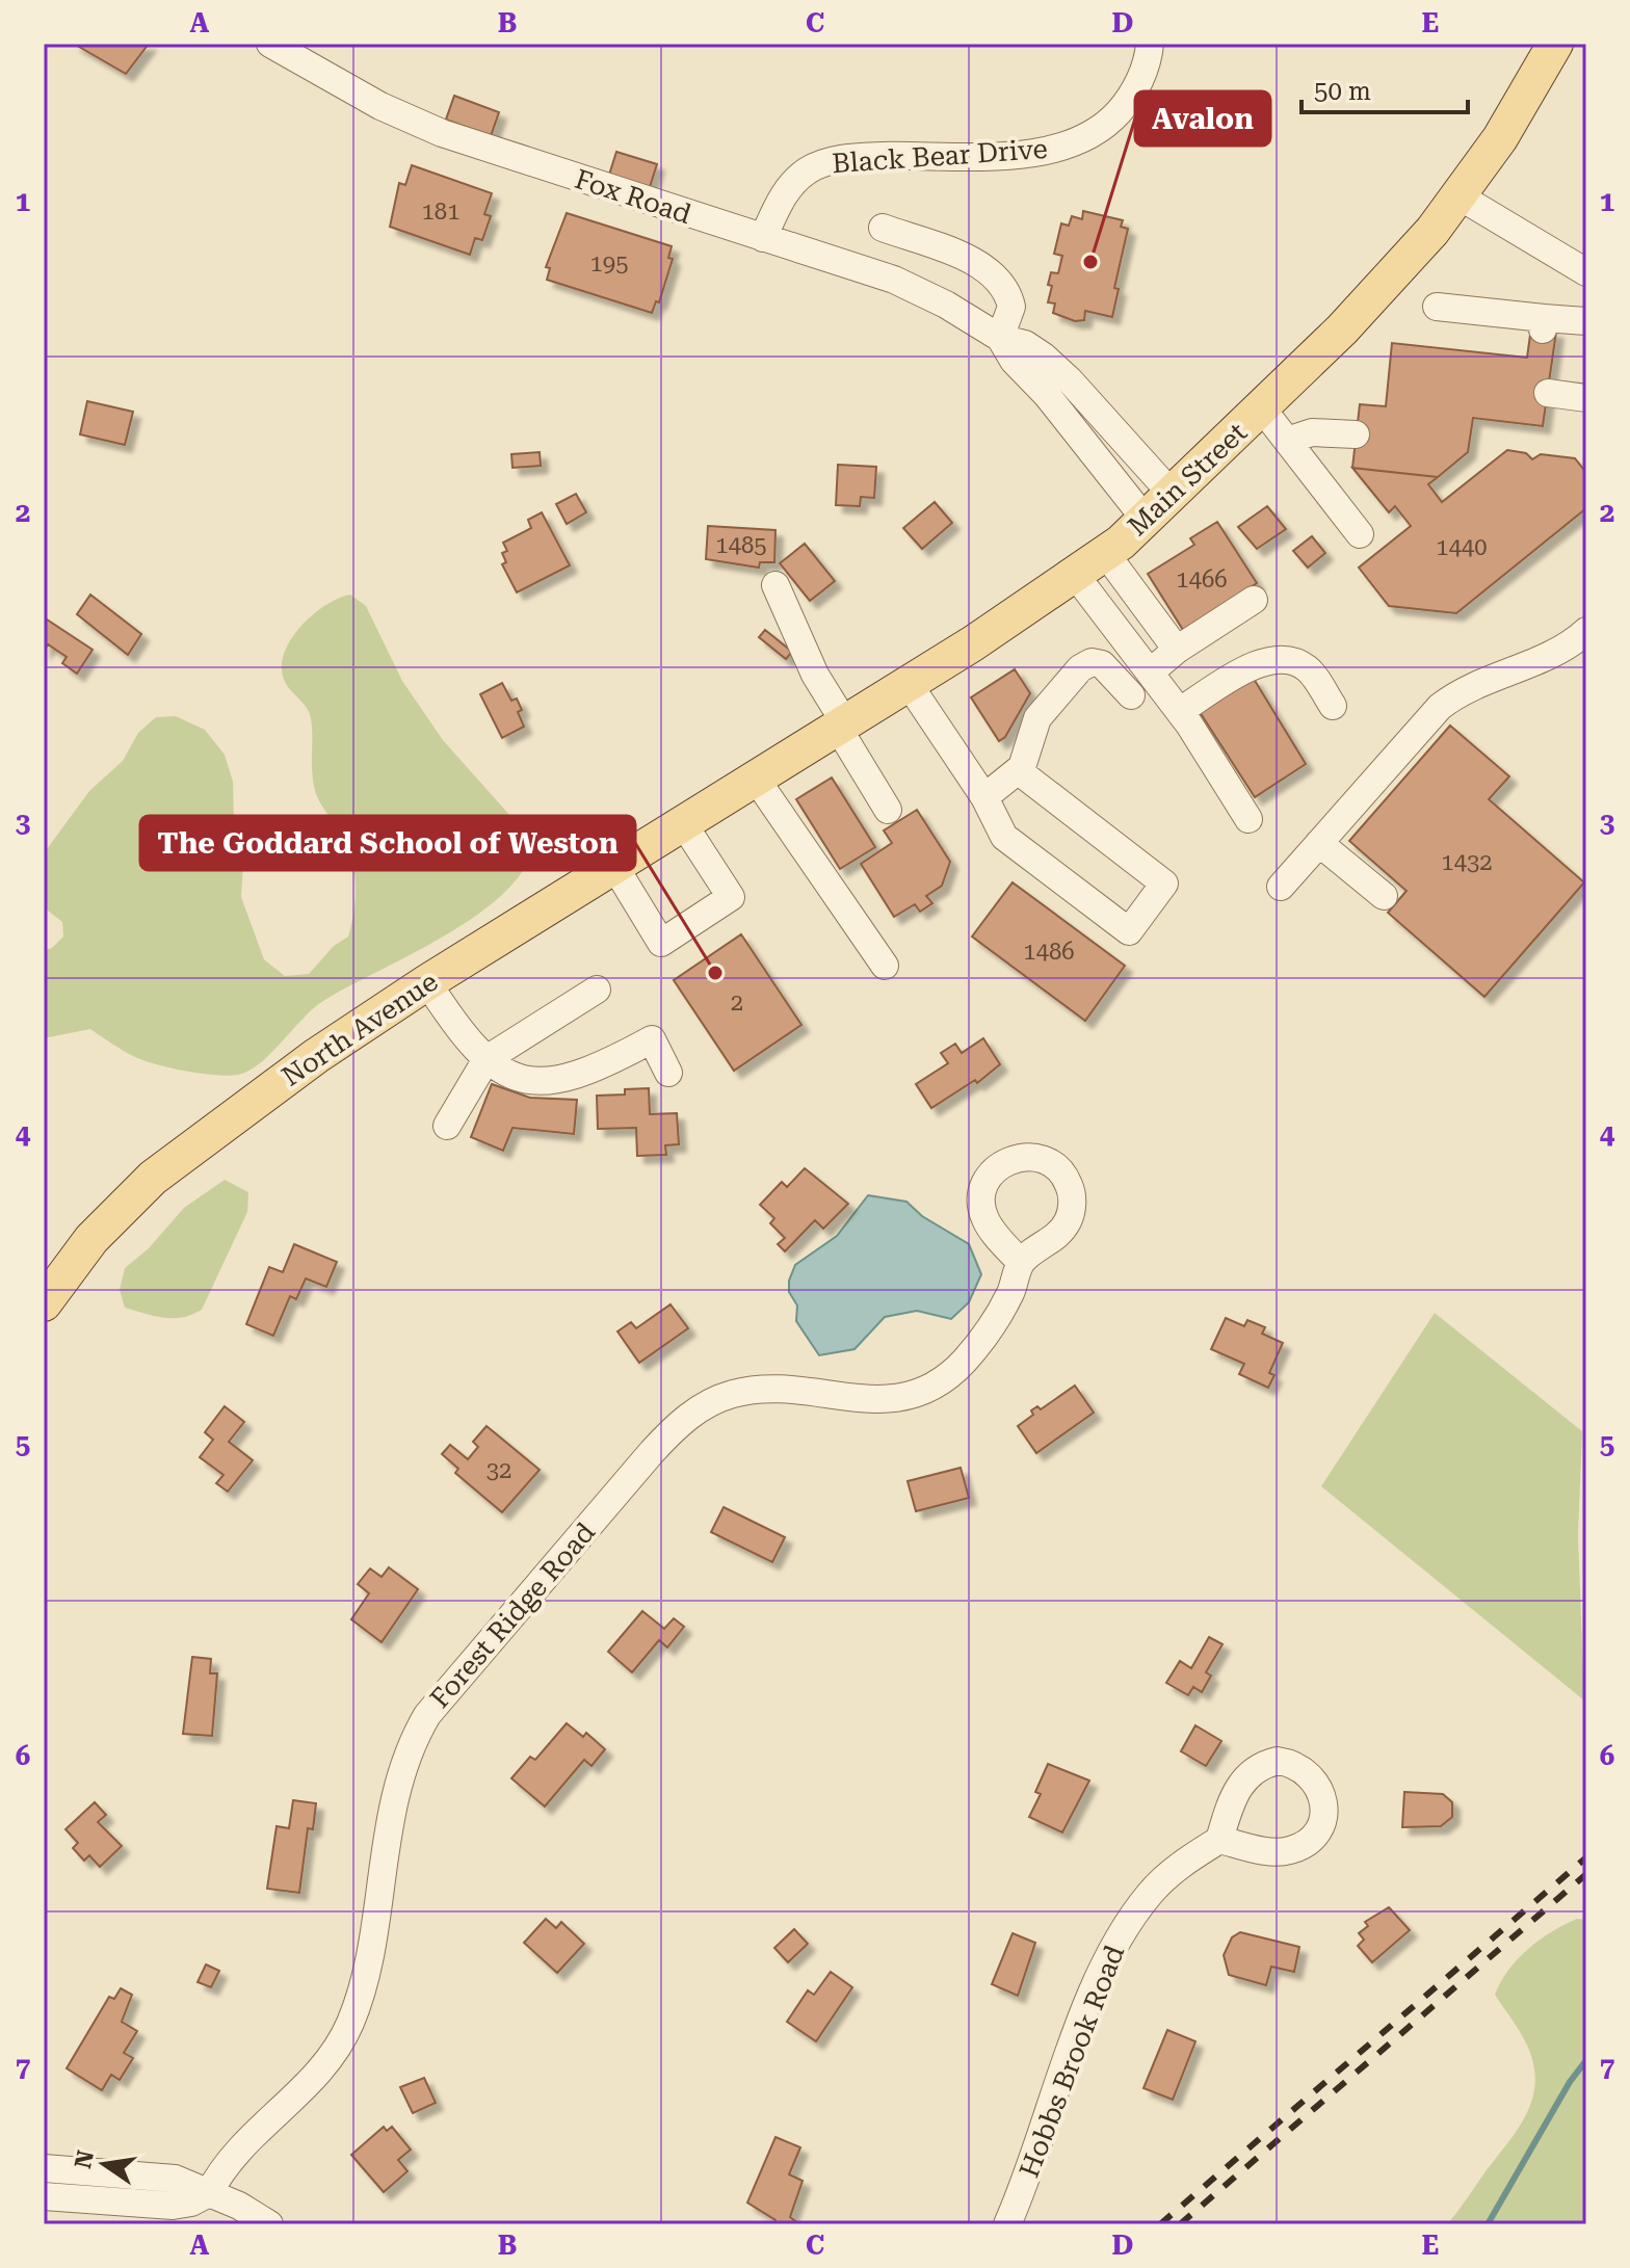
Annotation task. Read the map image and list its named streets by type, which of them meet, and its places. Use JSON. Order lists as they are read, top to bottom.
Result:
{
  "streets": {
    "main road": ["Main Street", "North Avenue"],
    "street": [
      "Black Bear Drive",
      "Fox Road",
      "Forest Ridge Road",
      "Hobbs Brook Road"
    ]
  },
  "crossings": [
    ["Black Bear Drive", "Fox Road"],
    ["Fox Road", "Main Street"],
    ["Main Street", "North Avenue"]
  ],
  "places": ["Avalon", "The Goddard School of Weston"],
  "house_numbers": [
    "181",
    "195",
    "1485",
    "1440",
    "1466",
    "1432",
    "1486",
    "2",
    "32"
  ],
  "scale_bar": "50 m",
  "north": "left",
  "grid": {
    "columns": [
      "A",
      "B",
      "C",
      "D",
      "E"
    ],
    "rows": [
      "1",
      "2",
      "3",
      "4",
      "5",
      "6",
      "7"
    ]
  }
}
